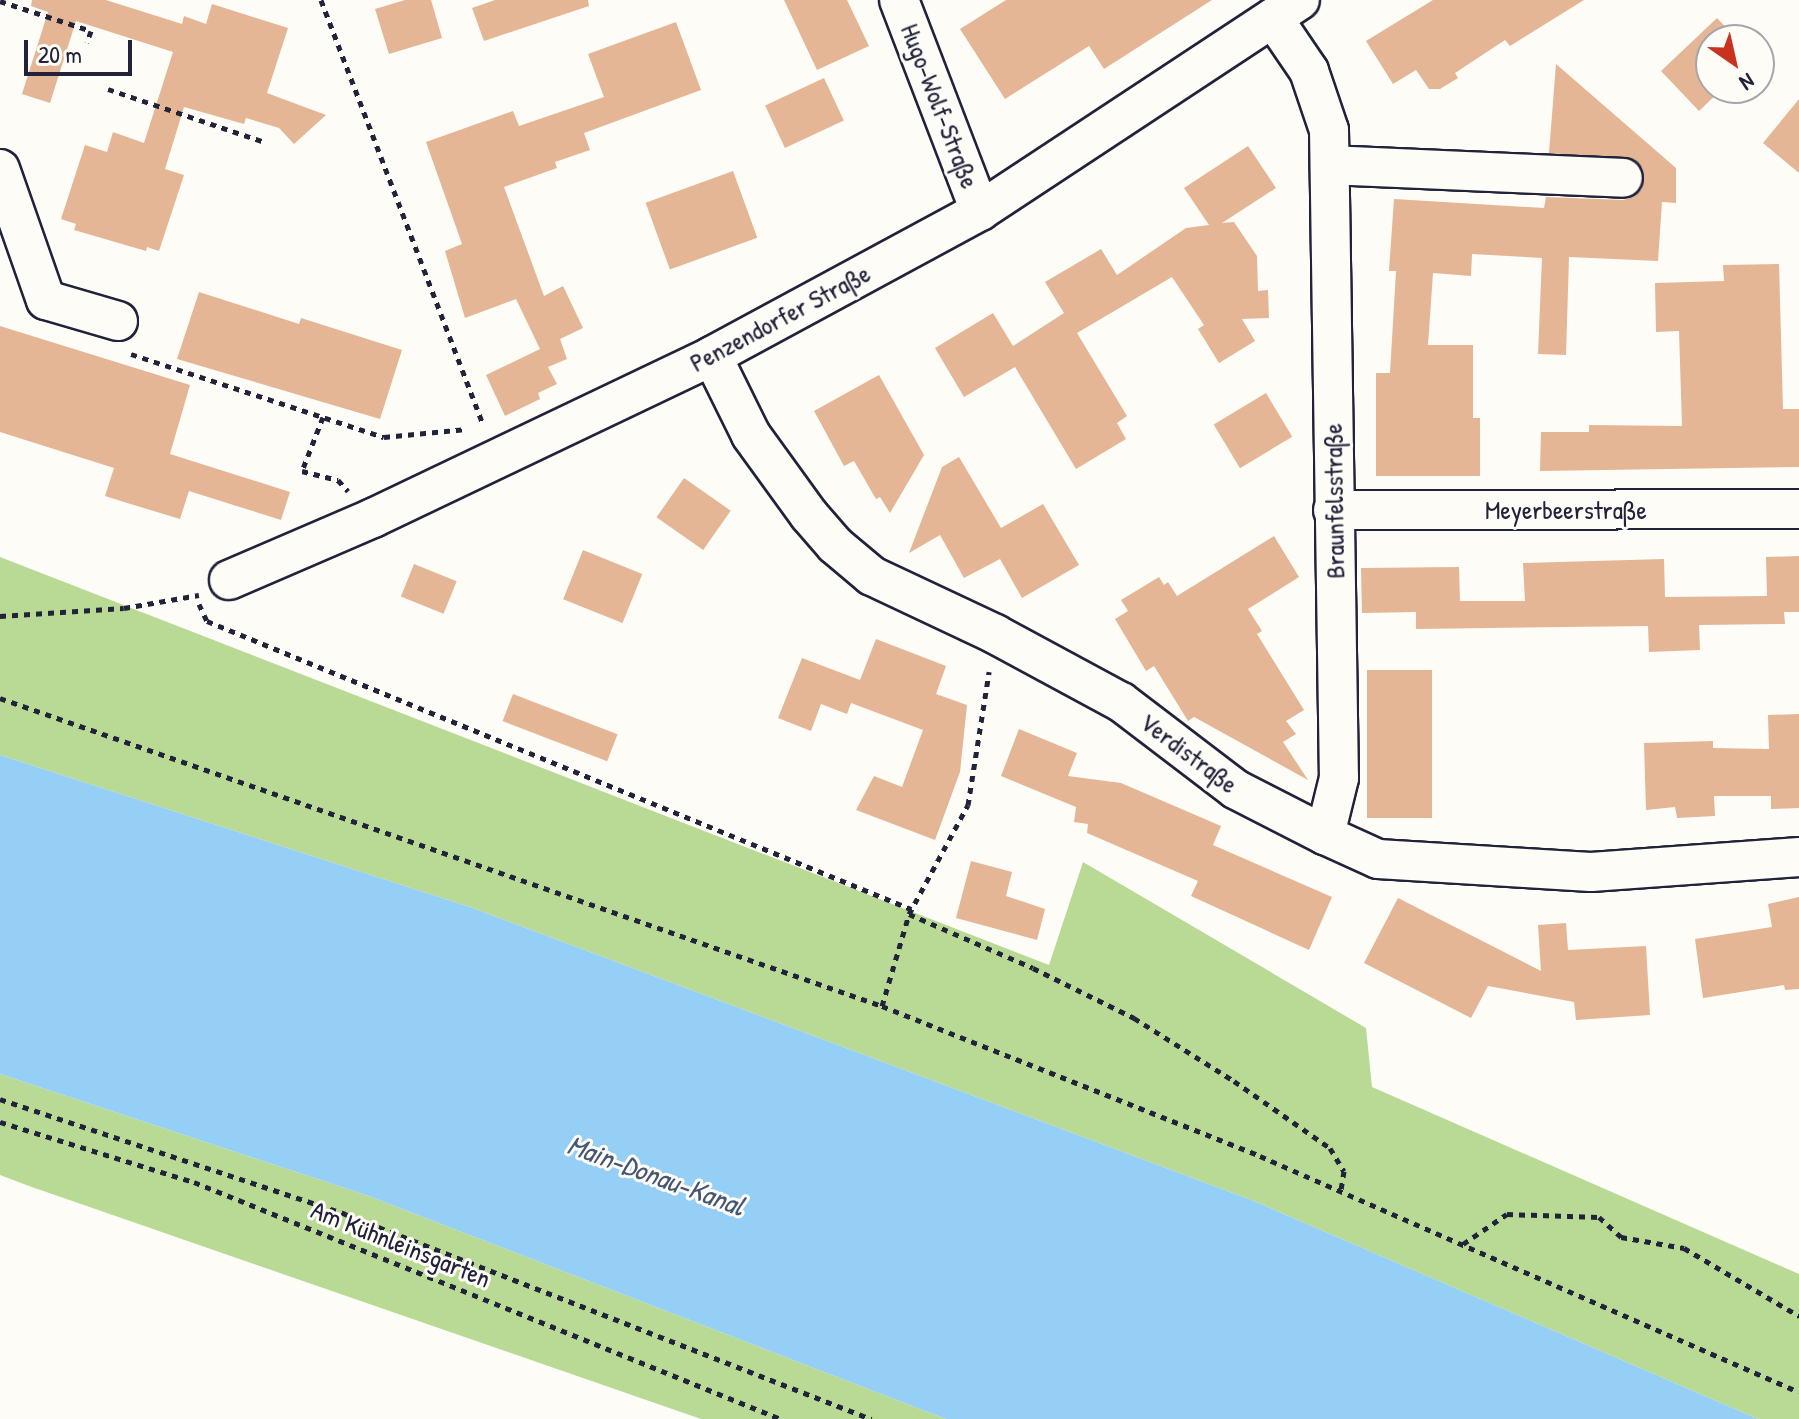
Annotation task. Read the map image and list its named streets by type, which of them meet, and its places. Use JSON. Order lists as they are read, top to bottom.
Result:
{
  "streets": {
    "street": [
      "Hugo-Wolf-Straße",
      "Penzendorfer Straße",
      "Braunfelsstraße",
      "Meyerbeerstraße",
      "Verdistraße"
    ],
    "path": ["Am Kühnleinsgarten"]
  },
  "crossings": [
    ["Hugo-Wolf-Straße", "Penzendorfer Straße"],
    ["Penzendorfer Straße", "Braunfelsstraße"],
    ["Penzendorfer Straße", "Verdistraße"],
    ["Braunfelsstraße", "Meyerbeerstraße"],
    ["Braunfelsstraße", "Verdistraße"]
  ],
  "water": ["Main-Donau-Kanal"],
  "scale_bar": "20 m",
  "north": "bottom right"
}
